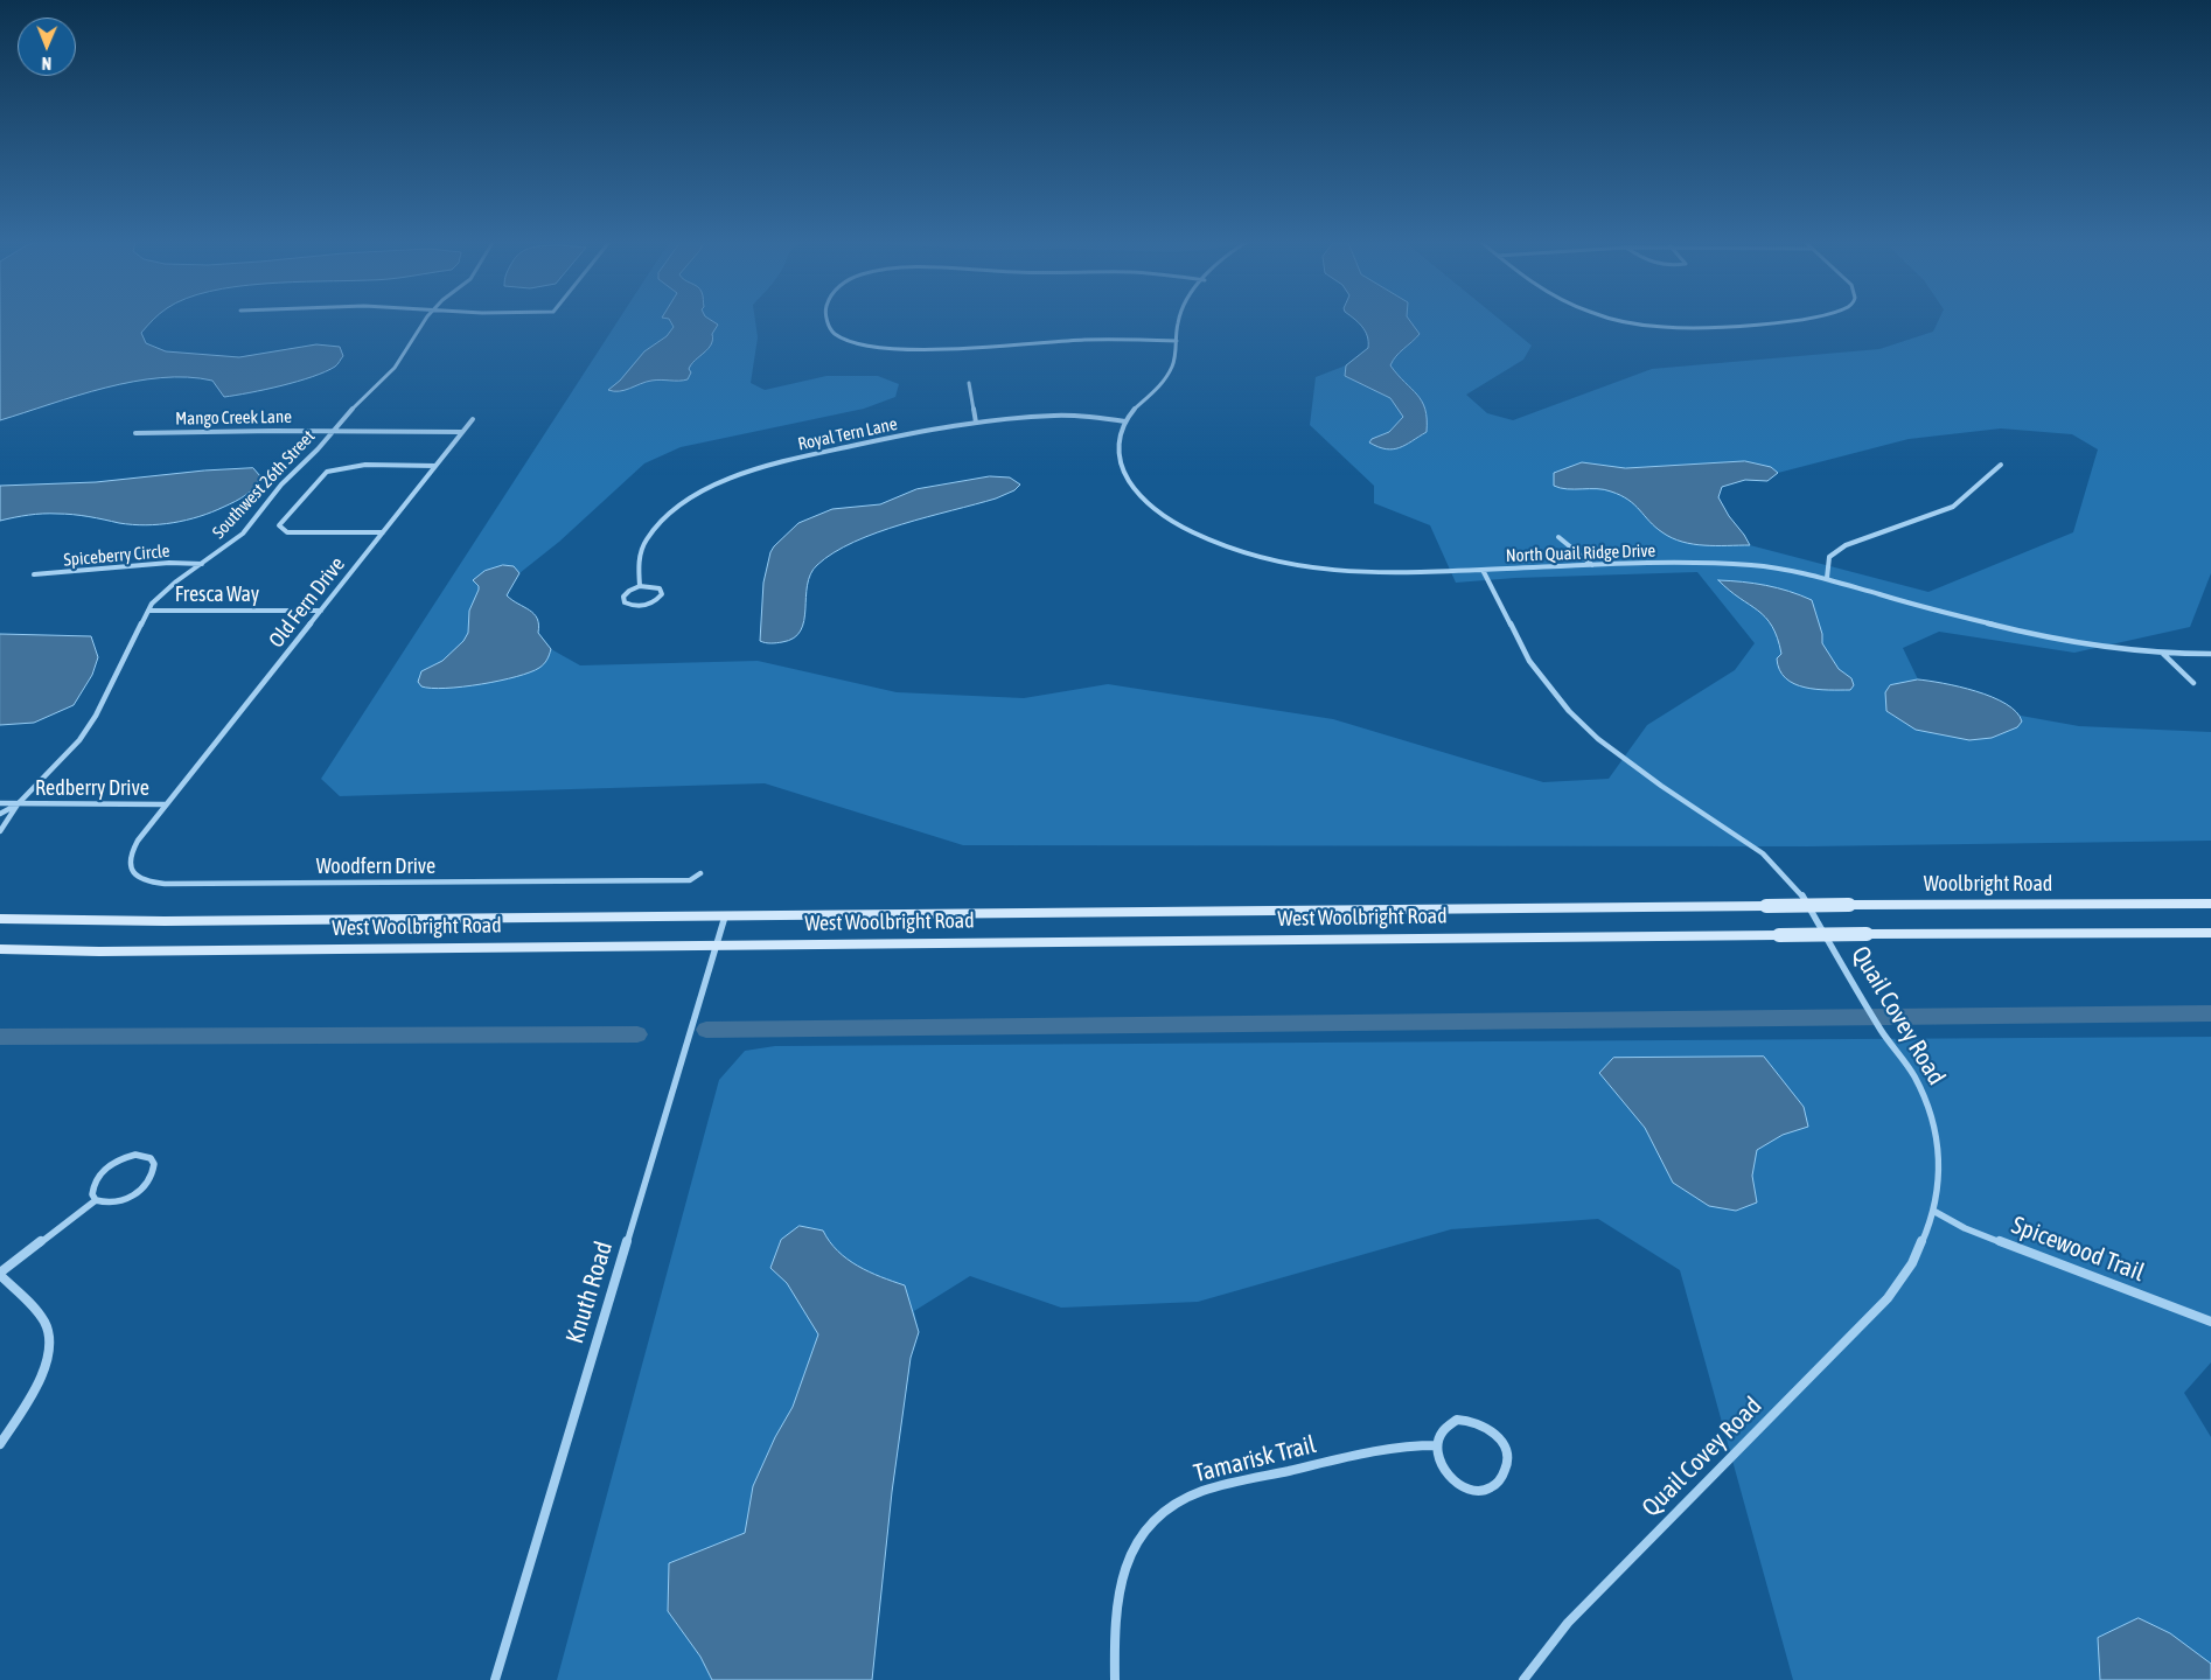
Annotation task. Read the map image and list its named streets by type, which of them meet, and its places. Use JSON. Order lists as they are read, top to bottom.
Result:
{
  "streets": {
    "main road": ["Woolbright Road", "West Woolbright Road"],
    "street": [
      "Mango Creek Lane",
      "Royal Tern Lane",
      "Southwest 26th Street",
      "North Quail Ridge Drive",
      "Spiceberry Circle",
      "Fresca Way",
      "Old Fern Drive",
      "Redberry Drive",
      "Woodfern Drive",
      "Quail Covey Road",
      "Spicewood Trail",
      "Knuth Road",
      "Tamarisk Trail"
    ]
  },
  "crossings": [
    ["Mango Creek Lane", "Southwest 26th Street"],
    ["Mango Creek Lane", "Old Fern Drive"],
    ["Royal Tern Lane", "North Quail Ridge Drive"],
    ["Southwest 26th Street", "Spiceberry Circle"],
    ["Southwest 26th Street", "Fresca Way"],
    ["Southwest 26th Street", "Redberry Drive"],
    ["North Quail Ridge Drive", "Quail Covey Road"],
    ["Fresca Way", "Old Fern Drive"],
    ["Old Fern Drive", "Redberry Drive"],
    ["Old Fern Drive", "Woodfern Drive"],
    ["Redberry Drive", "Woodfern Drive"],
    ["Woolbright Road", "West Woolbright Road"],
    ["West Woolbright Road", "Knuth Road"],
    ["Quail Covey Road", "Spicewood Trail"]
  ],
  "north": "bottom"
}
